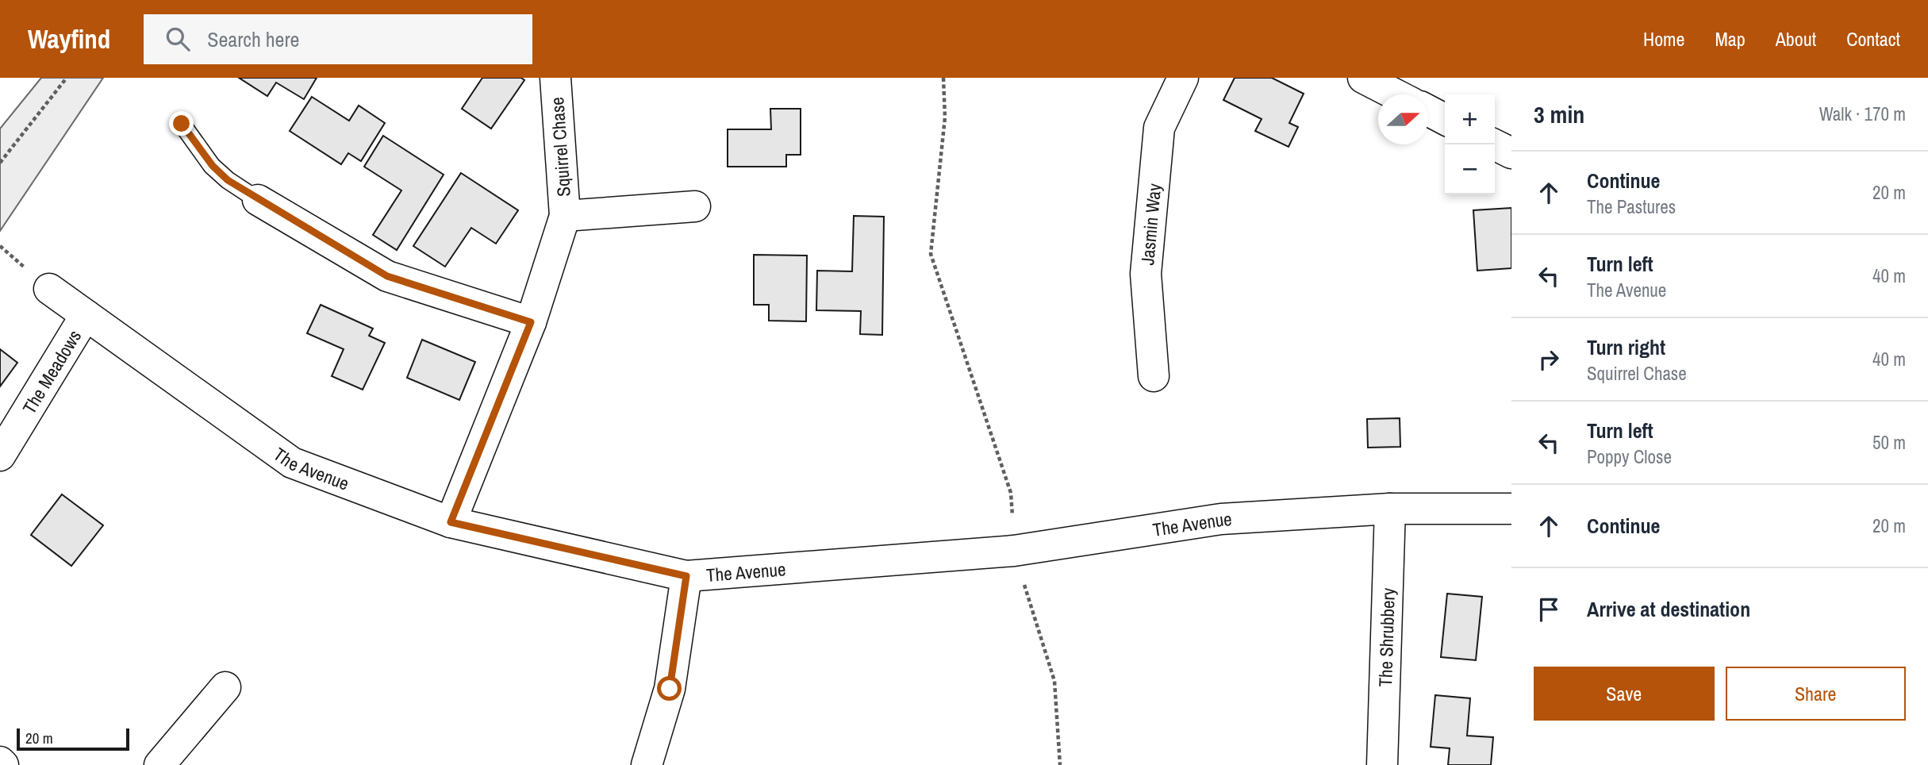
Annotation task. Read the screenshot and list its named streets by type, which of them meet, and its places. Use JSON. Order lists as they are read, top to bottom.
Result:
{
  "streets": {
    "street": [
      "Squirrel Chase",
      "Jasmin Way",
      "The Meadows",
      "The Avenue",
      "The Shrubbery"
    ]
  },
  "crossings": [
    ["Squirrel Chase", "The Avenue"],
    ["The Meadows", "The Avenue"],
    ["The Avenue", "The Shrubbery"]
  ],
  "scale_bar": "20 m",
  "north": "right",
  "page": {
    "header": "Wayfind",
    "search": "Search here",
    "nav": [
      "Home",
      "Map",
      "About",
      "Contact"
    ],
    "heading": ["3 min", "Walk · 170 m"],
    "map_buttons": ["+", "−"],
    "list": [
      ["Continue", "The Pastures", "20 m"],
      ["Turn left", "The Avenue", "40 m"],
      ["Turn right", "Squirrel Chase", "40 m"],
      ["Turn left", "Poppy Close", "50 m"],
      ["Continue", "20 m"],
      "Arrive at destination"
    ],
    "buttons": ["Save", "Share"],
    "scale": "20 m"
  }
}
